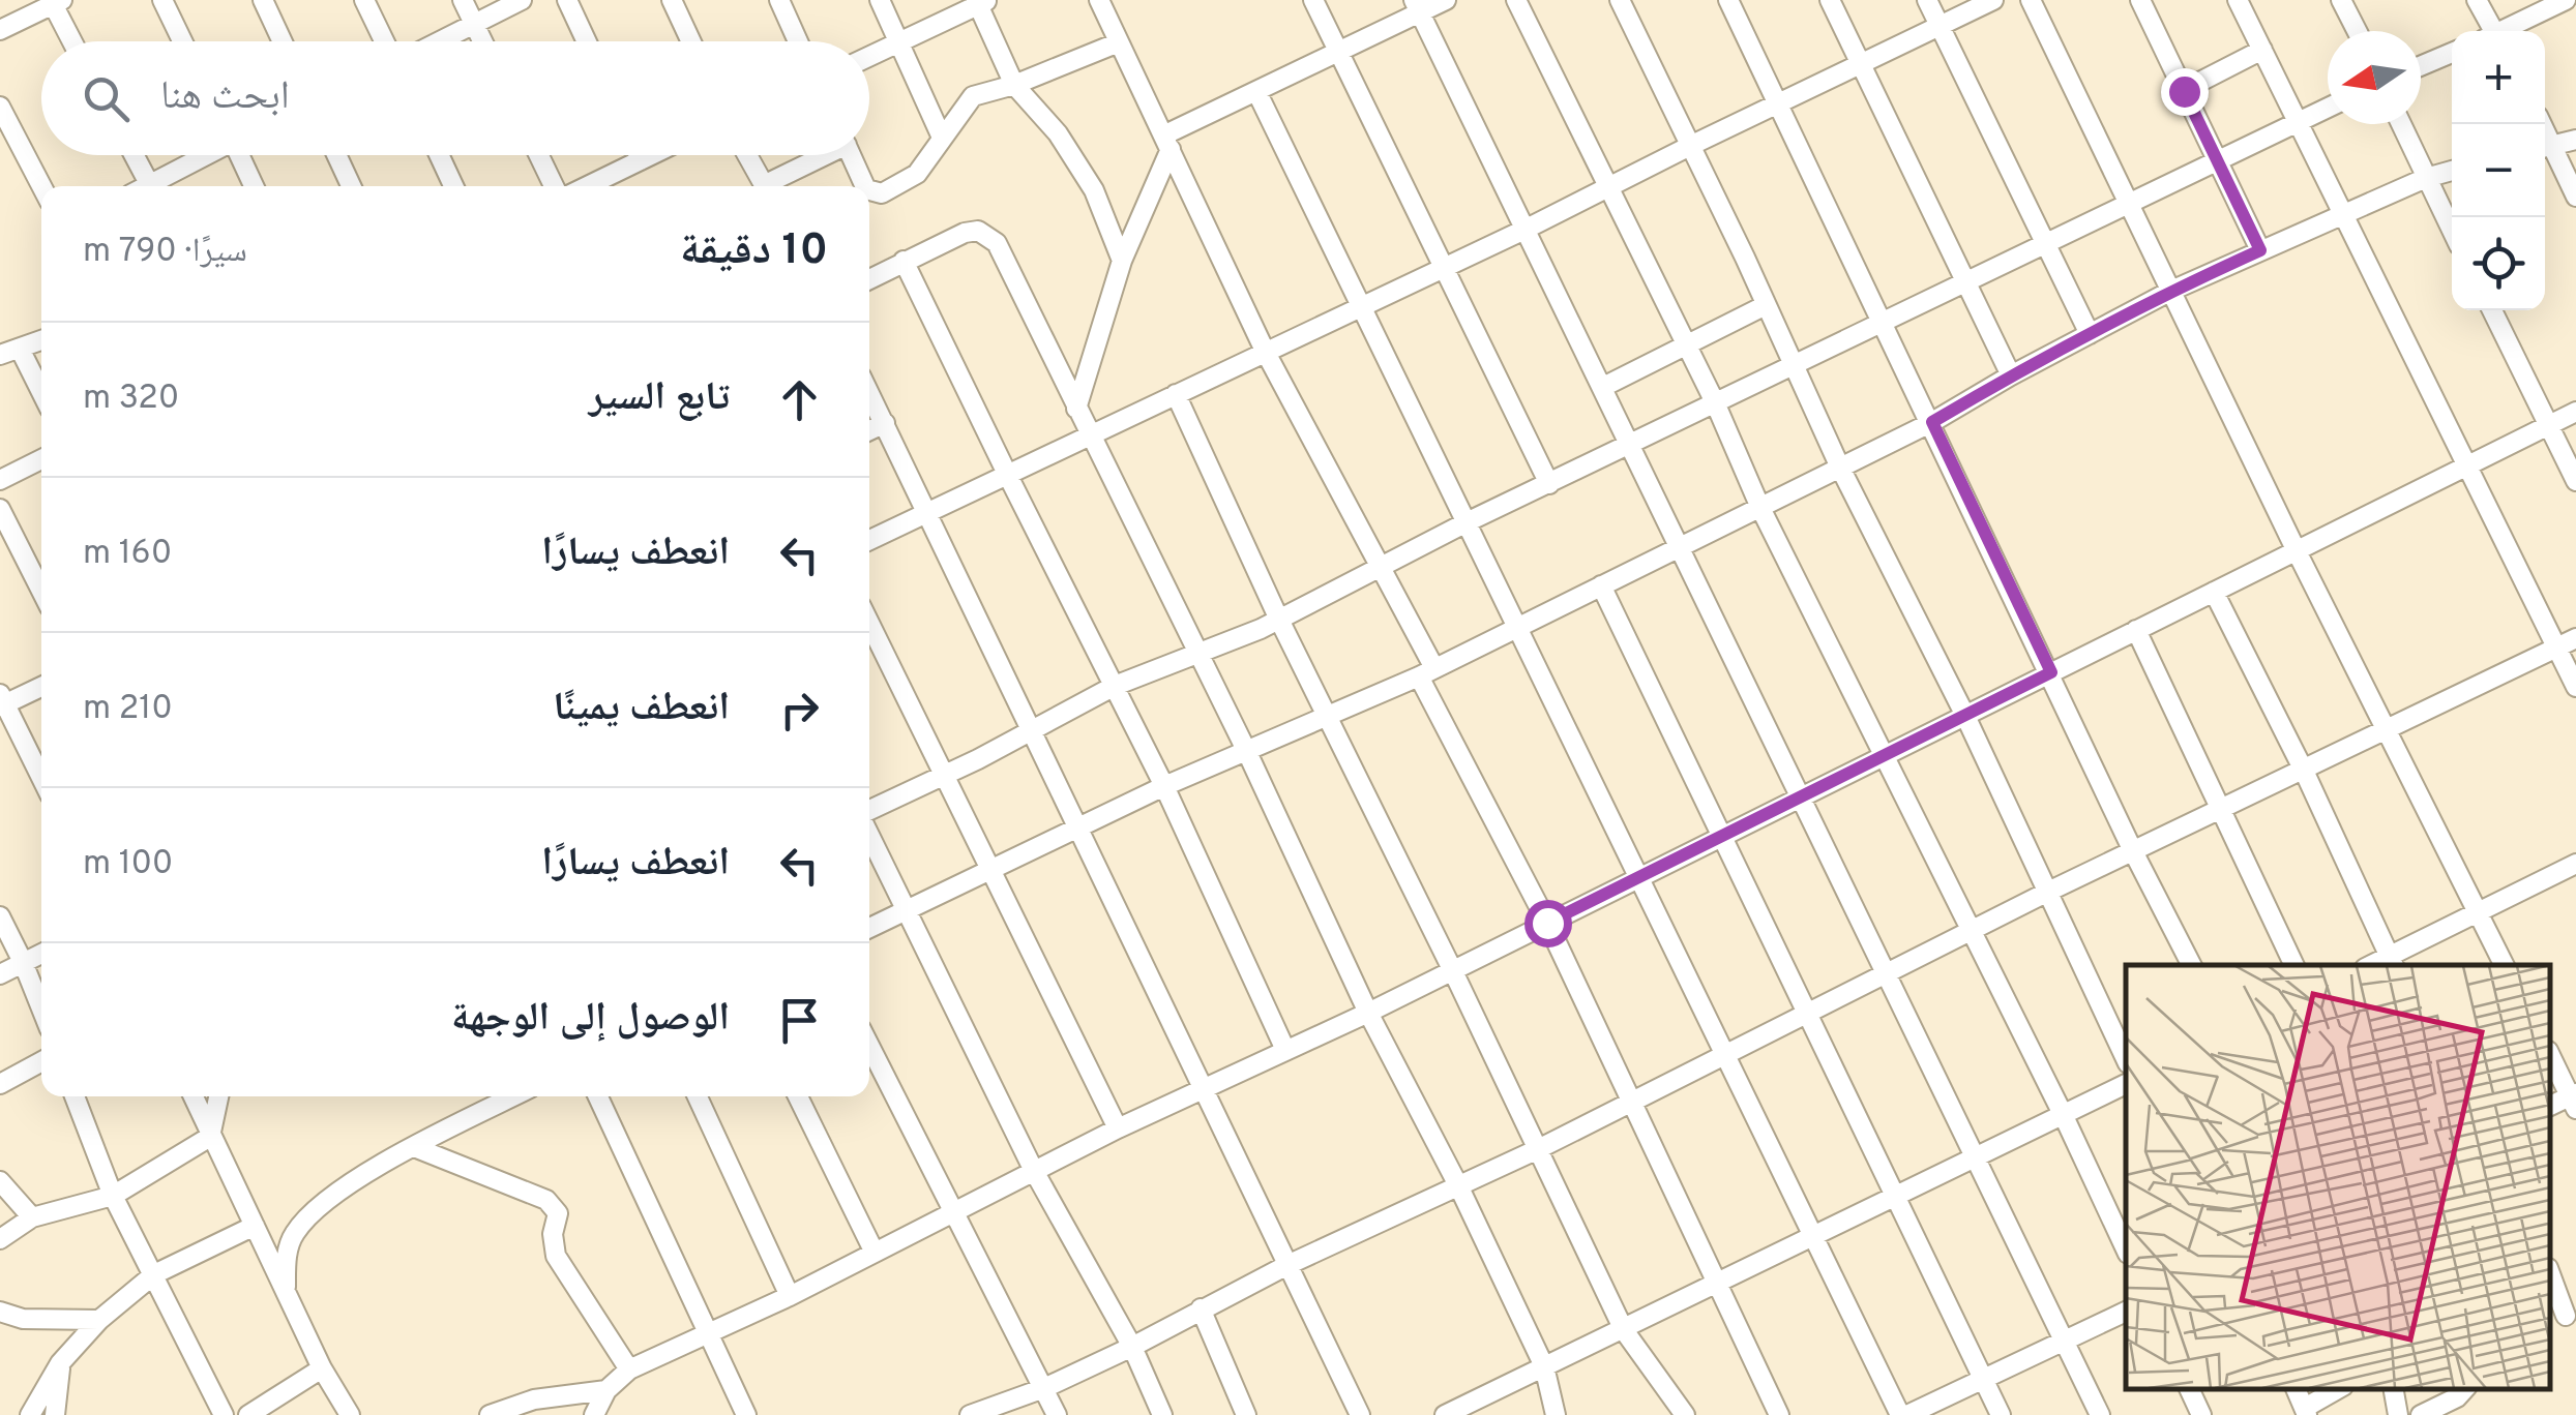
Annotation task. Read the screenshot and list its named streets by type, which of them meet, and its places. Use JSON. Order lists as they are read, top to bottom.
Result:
{
  "north": "left",
  "page": {
    "map_buttons": ["+", "−"],
    "search": "ابحث هنا",
    "heading": ["10 دقيقة", "سيرًا · 790 m"],
    "list": [
      ["تابع السير", "320 m"],
      ["انعطف يسارًا", "160 m"],
      ["انعطف يمينًا", "210 m"],
      ["انعطف يسارًا", "100 m"],
      "الوصول إلى الوجهة"
    ]
  }
}
